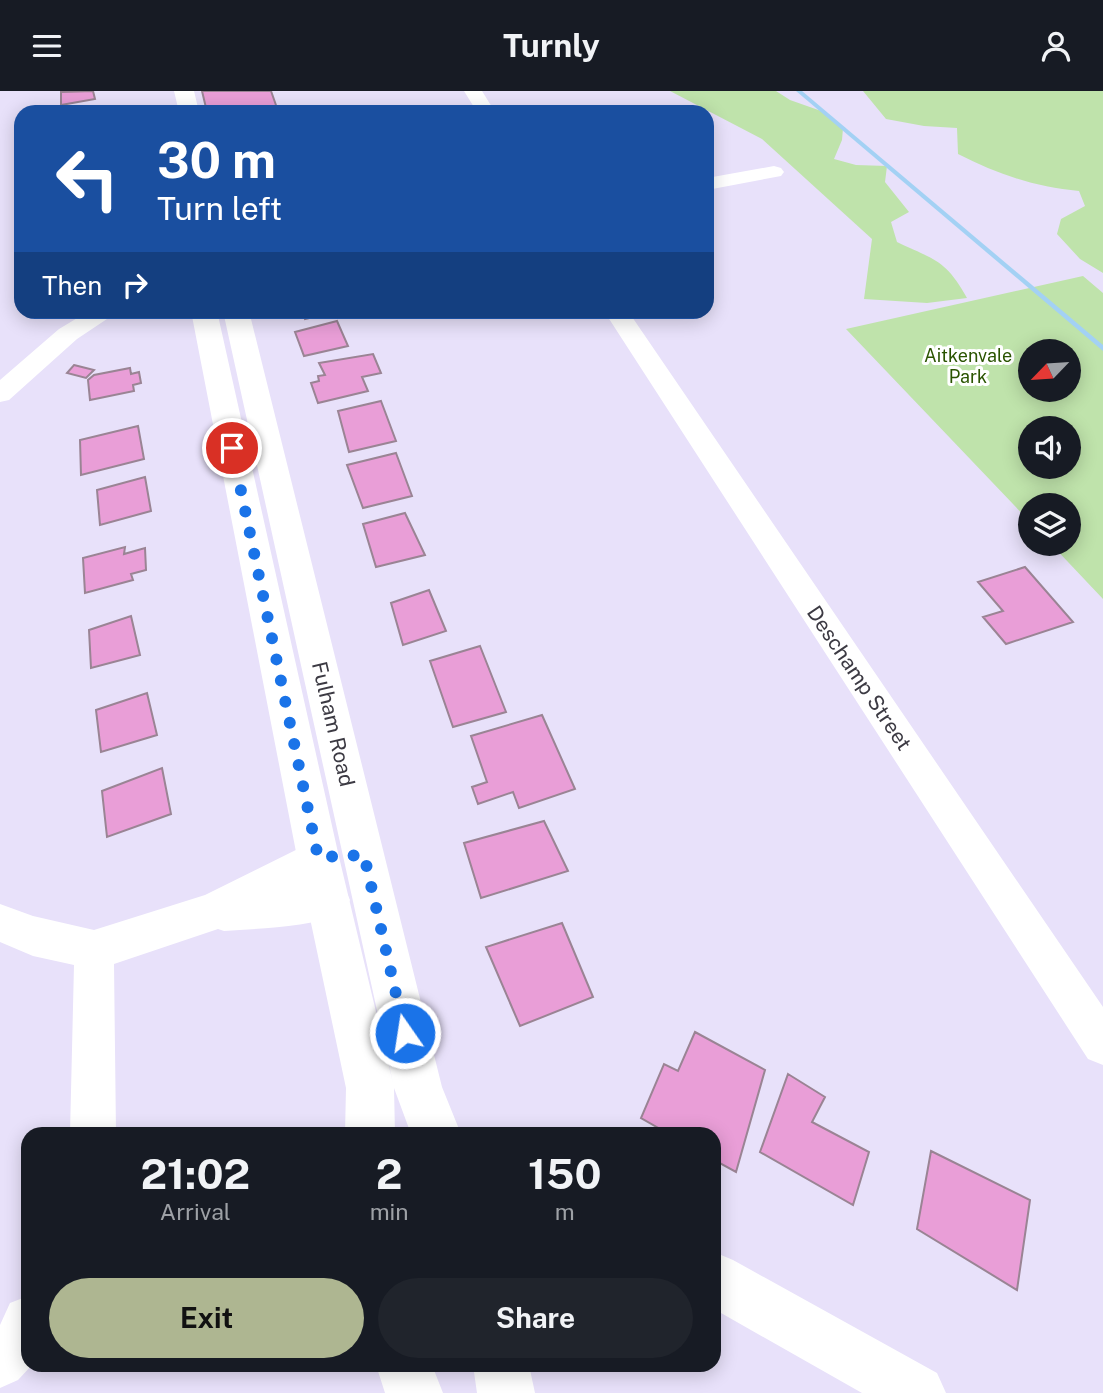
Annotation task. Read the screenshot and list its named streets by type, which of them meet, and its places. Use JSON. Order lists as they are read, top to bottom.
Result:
{
  "streets": {
    "street": ["Deschamp Street", "Fulham Road"]
  },
  "parks": ["Aitkenvale Park"],
  "north": "bottom left",
  "page": {
    "header": "Turnly",
    "turn": ["30 m", "Turn left"],
    "then": "Then",
    "eta": [
      "21:02",
      "Arrival",
      "2",
      "min",
      "150",
      "m"
    ],
    "buttons": ["Exit", "Share"]
  }
}
